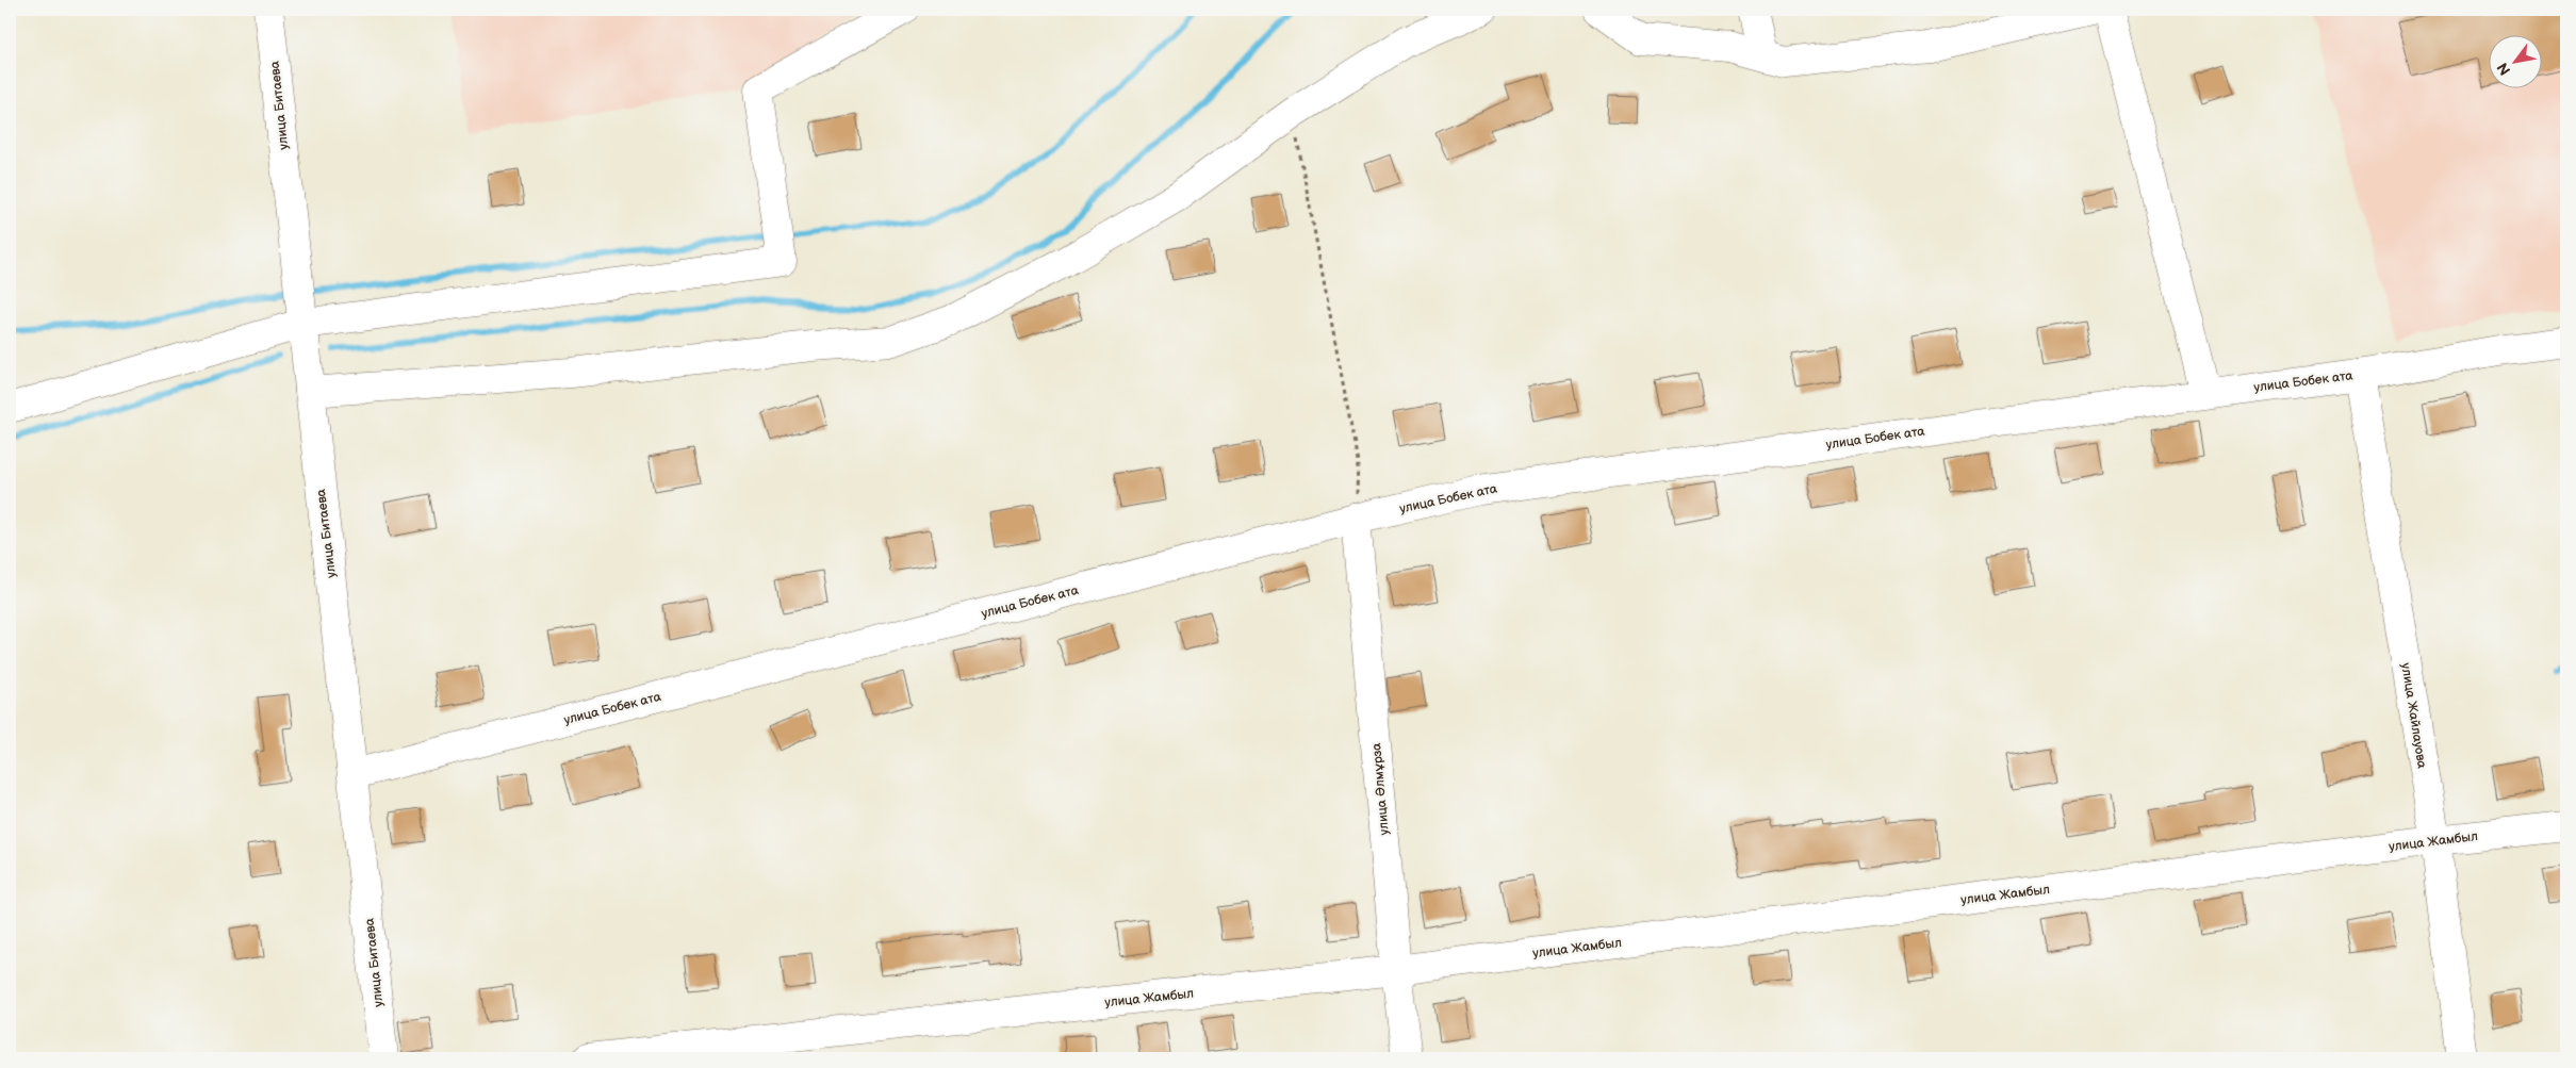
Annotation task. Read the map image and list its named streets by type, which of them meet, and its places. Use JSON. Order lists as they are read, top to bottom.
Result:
{
  "streets": {
    "street": [
      "улица Битаева",
      "улица Бобек ата",
      "улица Жайлауова",
      "улица Әлмұрза",
      "улица Жамбыл"
    ]
  },
  "crossings": [
    ["улица Битаева", "улица Бобек ата"],
    ["улица Бобек ата", "улица Жайлауова"],
    ["улица Бобек ата", "улица Әлмұрза"],
    ["улица Жайлауова", "улица Жамбыл"],
    ["улица Әлмұрза", "улица Жамбыл"]
  ],
  "north": "bottom left"
}
